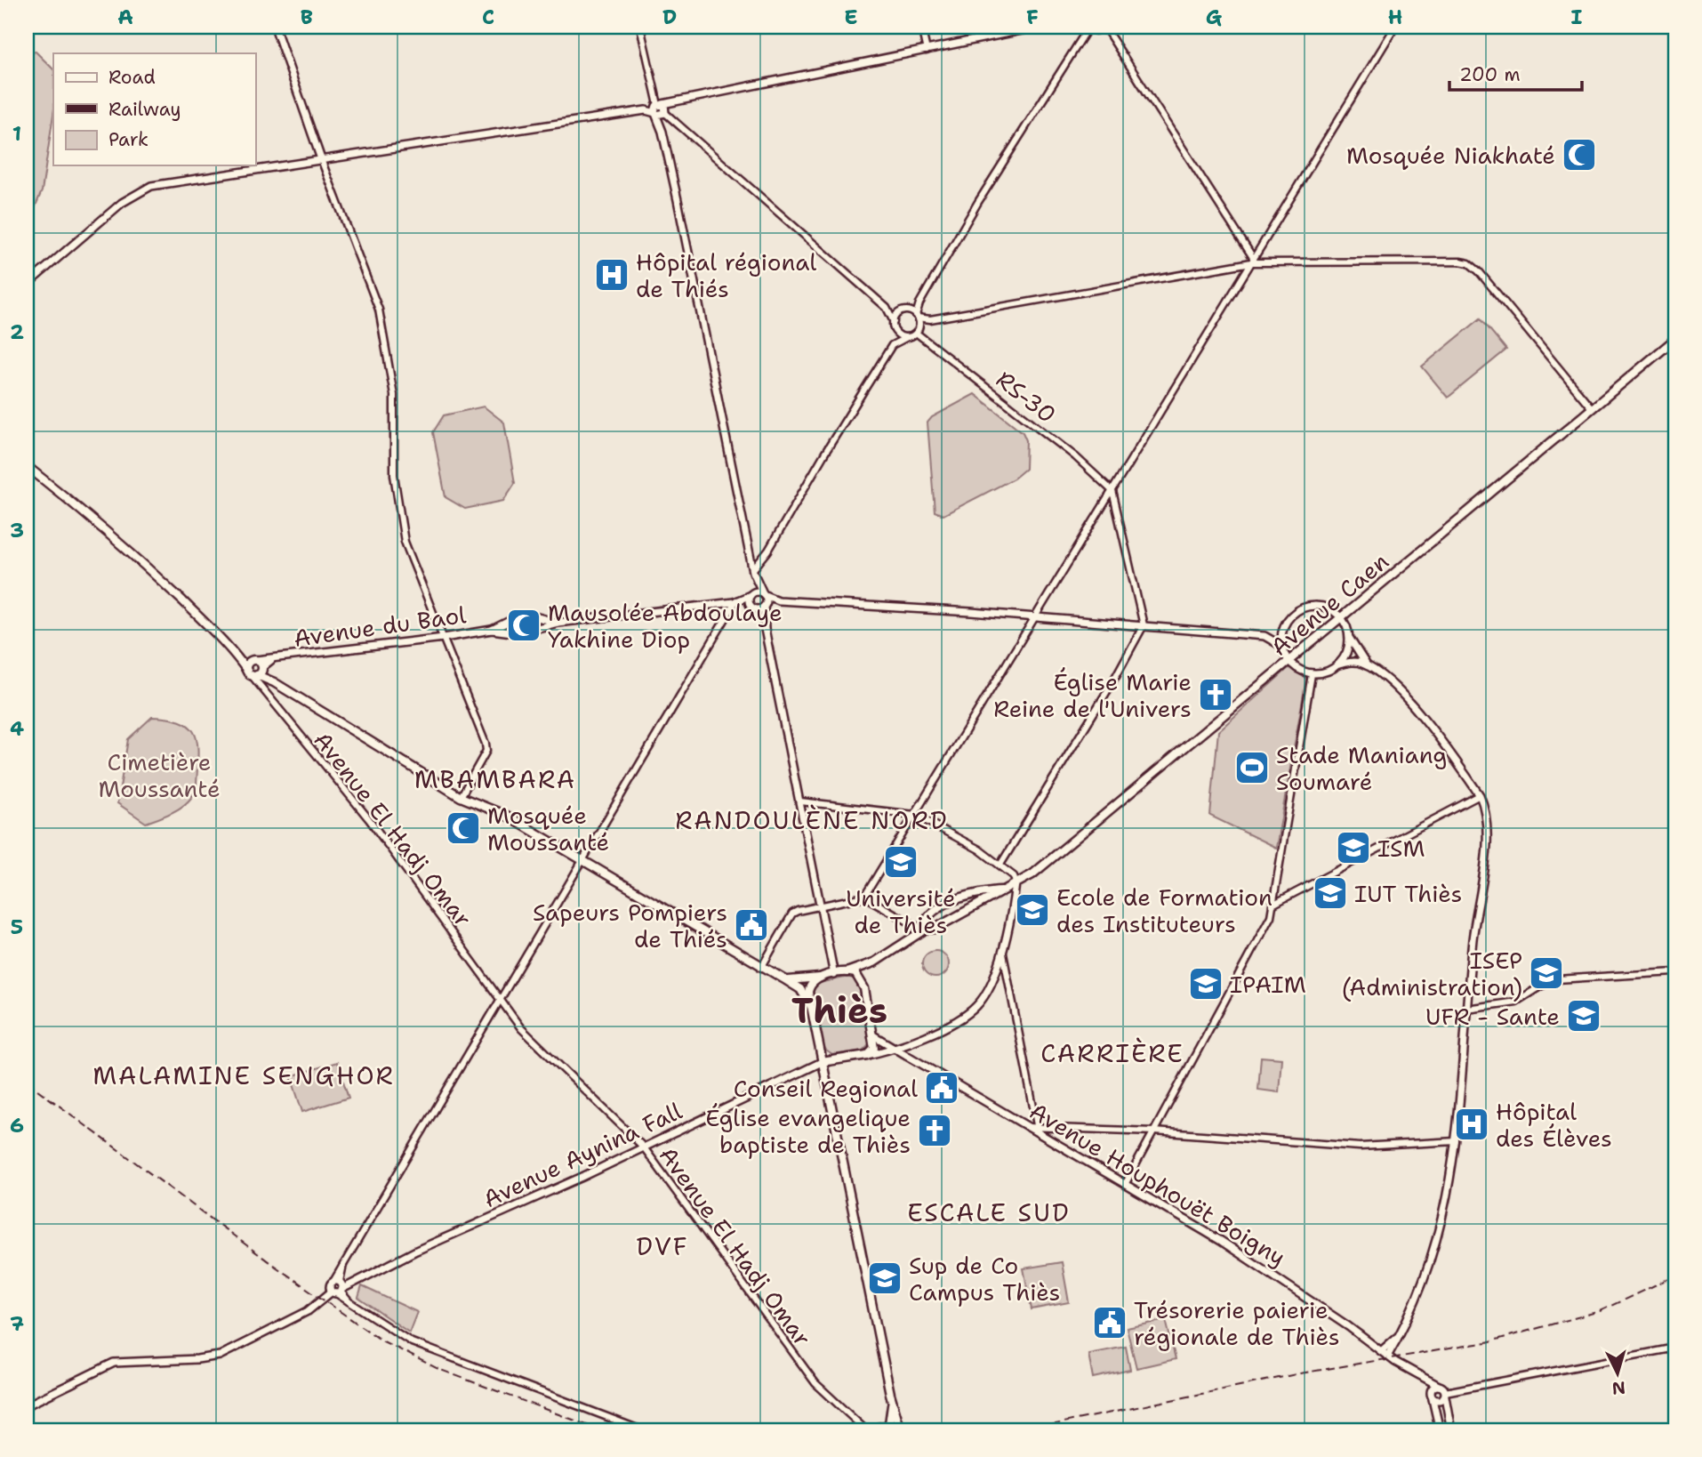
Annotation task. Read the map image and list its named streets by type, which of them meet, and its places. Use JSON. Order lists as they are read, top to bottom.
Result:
{
  "streets": {
    "main road": [
      "Avenue Caen",
      "Avenue du Baol",
      "Avenue Aynina Fall",
      "Avenue Houphouët Boigny"
    ],
    "street": ["RS-30", "Avenue El Hadj Omar"]
  },
  "crossings": [
    ["Avenue El Hadj Omar", "Avenue Aynina Fall"]
  ],
  "districts": [
    "MBAMBARA",
    "RANDOULÈNE NORD",
    "Thiès",
    "CARRIÈRE",
    "MALAMINE SENGHOR",
    "ESCALE SUD",
    "DVF"
  ],
  "parks": ["Cimetière Moussanté"],
  "places": {
    "mosque": ["Mosquée Niakhaté", "Mausolée Abdoulaye Yakhine Diop", "Mosquée Moussanté"],
    "hospital": ["Hôpital régional de Thiés", "Hôpital des Élèves"],
    "church": ["Église Marie Reine de l'Univers", "Église evangelique baptiste de Thiès"],
    "sports": ["Stade Maniang Soumaré"],
    "school or university": [
      "ISM",
      "Université de Thiès",
      "IUT Thiès",
      "Ecole de Formation des Instituteurs",
      "ISEP (Administration)",
      "IPAIM",
      "UFR - Sante",
      "Sup de Co Campus Thiès"
    ],
    "public building": ["Sapeurs Pompiers de Thiés", "Conseil Regional", "Trésorerie paierie régionale de Thiès"]
  },
  "legend": ["Road", "Railway", "Park"],
  "scale_bar": "200 m",
  "north": "bottom",
  "grid": {
    "columns": [
      "A",
      "B",
      "C",
      "D",
      "E",
      "F",
      "G",
      "H",
      "I"
    ],
    "rows": [
      "1",
      "2",
      "3",
      "4",
      "5",
      "6",
      "7"
    ]
  }
}
